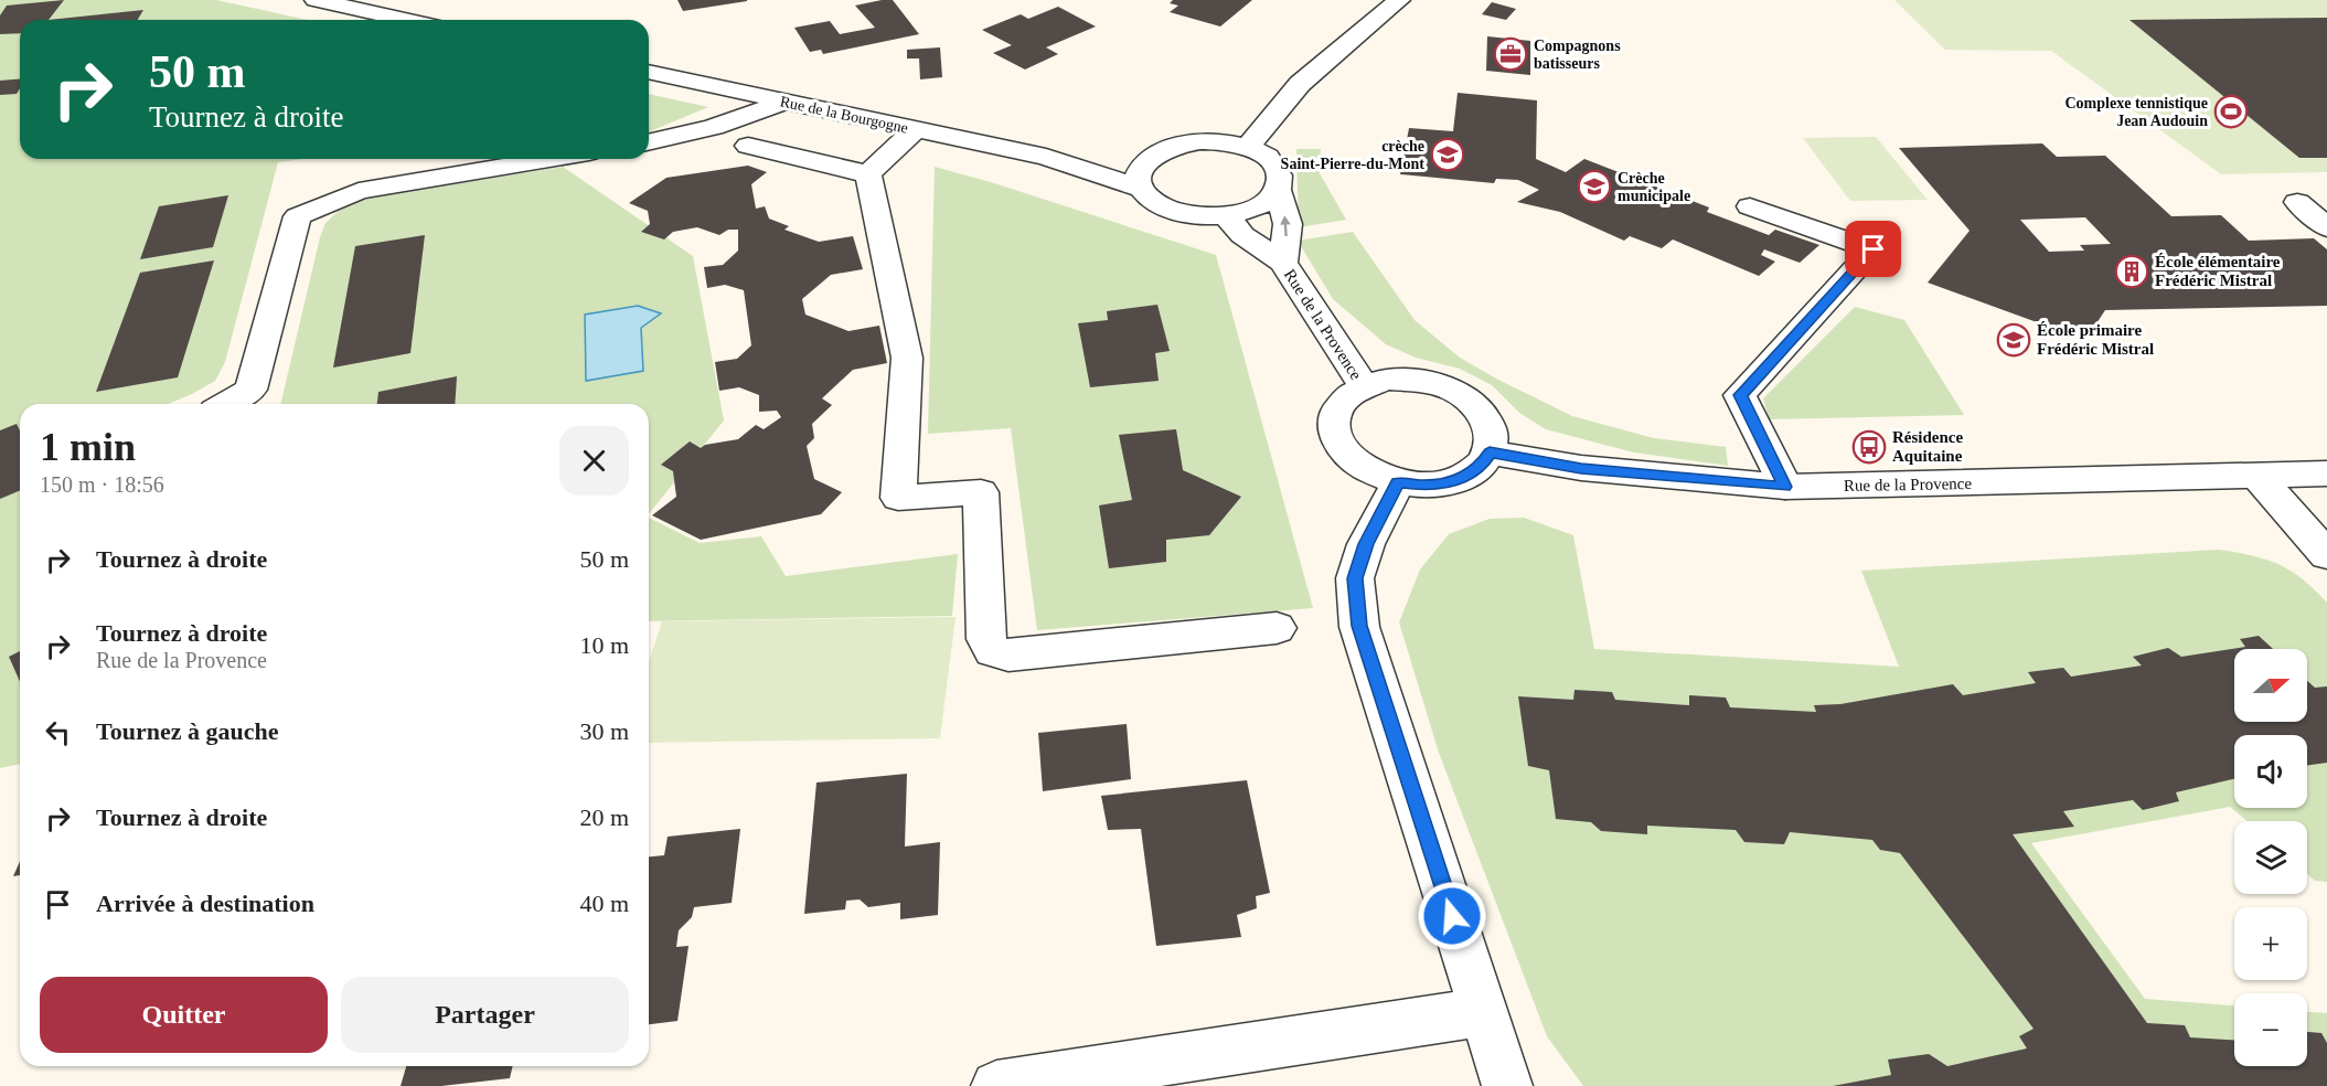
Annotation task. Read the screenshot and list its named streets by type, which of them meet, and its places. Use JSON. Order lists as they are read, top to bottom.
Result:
{
  "streets": {
    "street": ["Rue de la Bourgogne", "Rue de la Provence"]
  },
  "crossings": [
    ["Rue de la Bourgogne", "Rue de la Provence"]
  ],
  "places": {
    "office": ["Compagnons batisseurs"],
    "sports": ["Complexe tennistique Jean Audouin"],
    "school or university": ["crèche Saint-Pierre-du-Mont", "Crèche municipale", "École primaire Frédéric Mistral"],
    "building": ["École élémentaire Frédéric Mistral"],
    "bus stop": ["Résidence Aquitaine"]
  },
  "north": "right",
  "page": {
    "turn": ["50 m", "Tournez à droite"],
    "heading": ["1 min", "150 m · 18:56"],
    "list": [
      {
        "name": "Tournez à droite",
        "value": "50 m"
      },
      {
        "name": "Tournez à droite",
        "note": "Rue de la Provence",
        "value": "10 m"
      },
      {
        "name": "Tournez à gauche",
        "value": "30 m"
      },
      {
        "name": "Tournez à droite",
        "value": "20 m"
      },
      {
        "name": "Arrivée à destination",
        "value": "40 m"
      }
    ],
    "map_buttons": ["+", "−"],
    "buttons": ["Quitter", "Partager"]
  }
}
